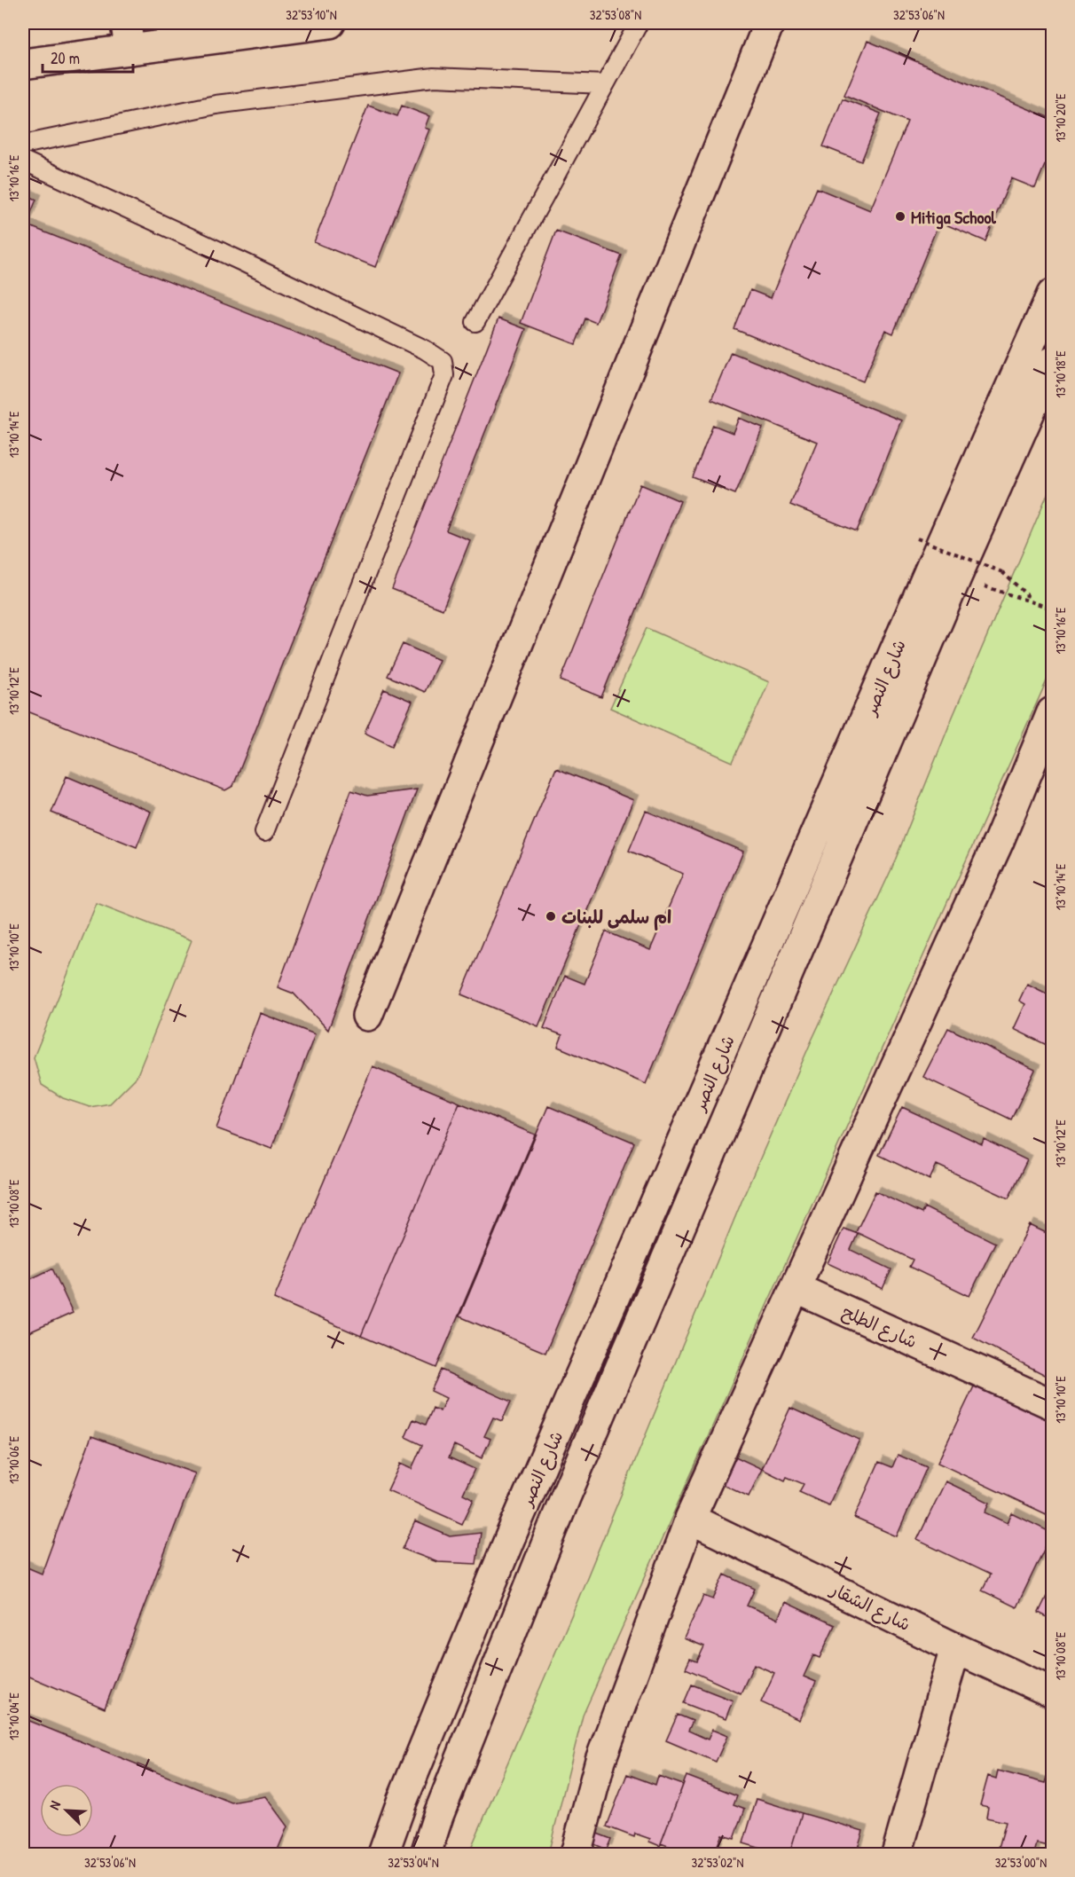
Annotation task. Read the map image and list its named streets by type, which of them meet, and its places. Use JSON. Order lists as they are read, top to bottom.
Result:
{
  "streets": {
    "main road": ["شارع النصر", "شارع الطلح", "شارع الشقار"]
  },
  "places": ["Mitiga School", "ام سلمى للبنات"],
  "scale_bar": "20 m",
  "north": "top left",
  "coordinates": [
    "32°53'10\"N",
    "32°53'08\"N",
    "32°53'06\"N",
    "13°10'20\"E",
    "13°10'16\"E",
    "13°10'18\"E",
    "13°10'14\"E",
    "13°10'12\"E",
    "13°10'10\"E",
    "13°10'08\"E",
    "13°10'06\"E",
    "13°10'04\"E",
    "32°53'04\"N",
    "32°53'02\"N",
    "32°53'00\"N"
  ]
}
